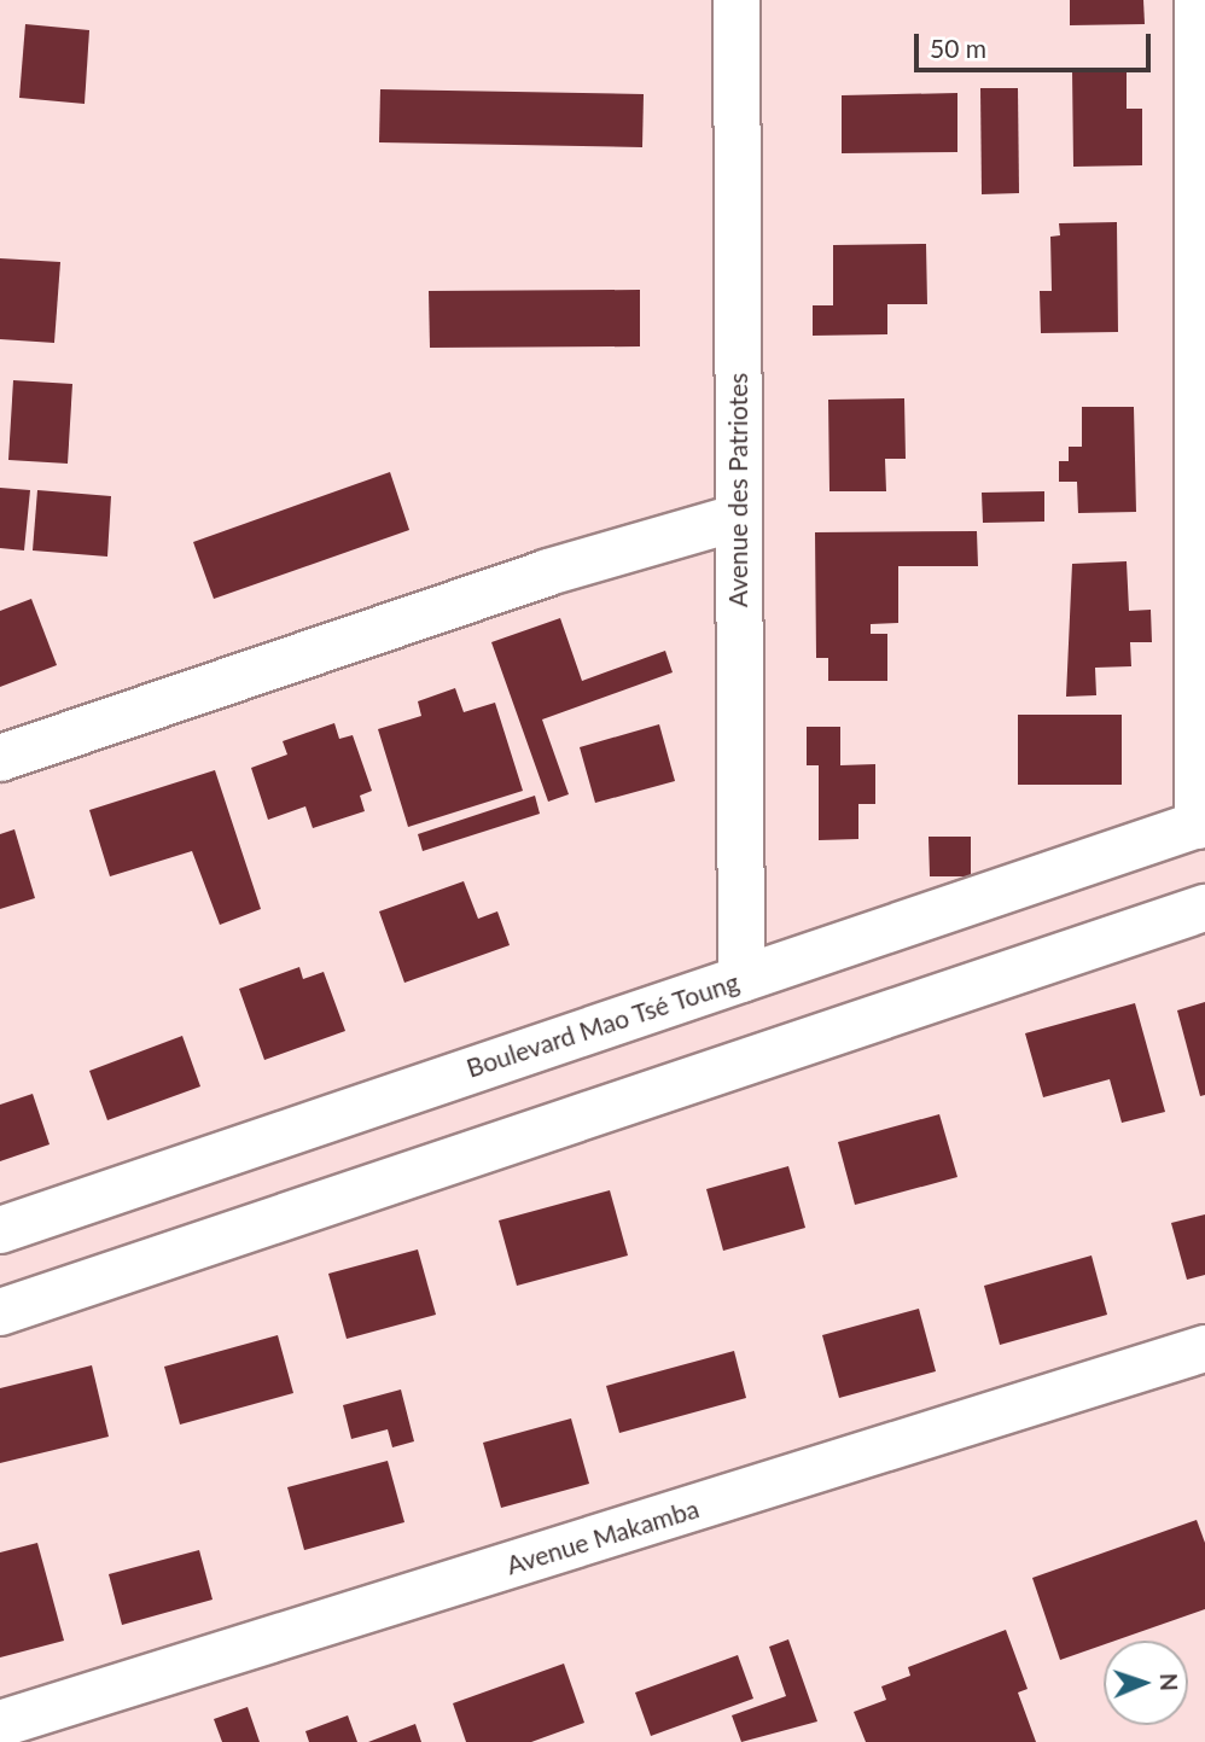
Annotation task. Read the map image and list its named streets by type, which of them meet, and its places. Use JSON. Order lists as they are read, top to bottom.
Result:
{
  "streets": {
    "street": ["Avenue des Patriotes", "Boulevard Mao Tsé Toung", "Avenue Makamba"]
  },
  "crossings": [
    ["Avenue des Patriotes", "Boulevard Mao Tsé Toung"]
  ],
  "scale_bar": "50 m",
  "north": "right"
}
